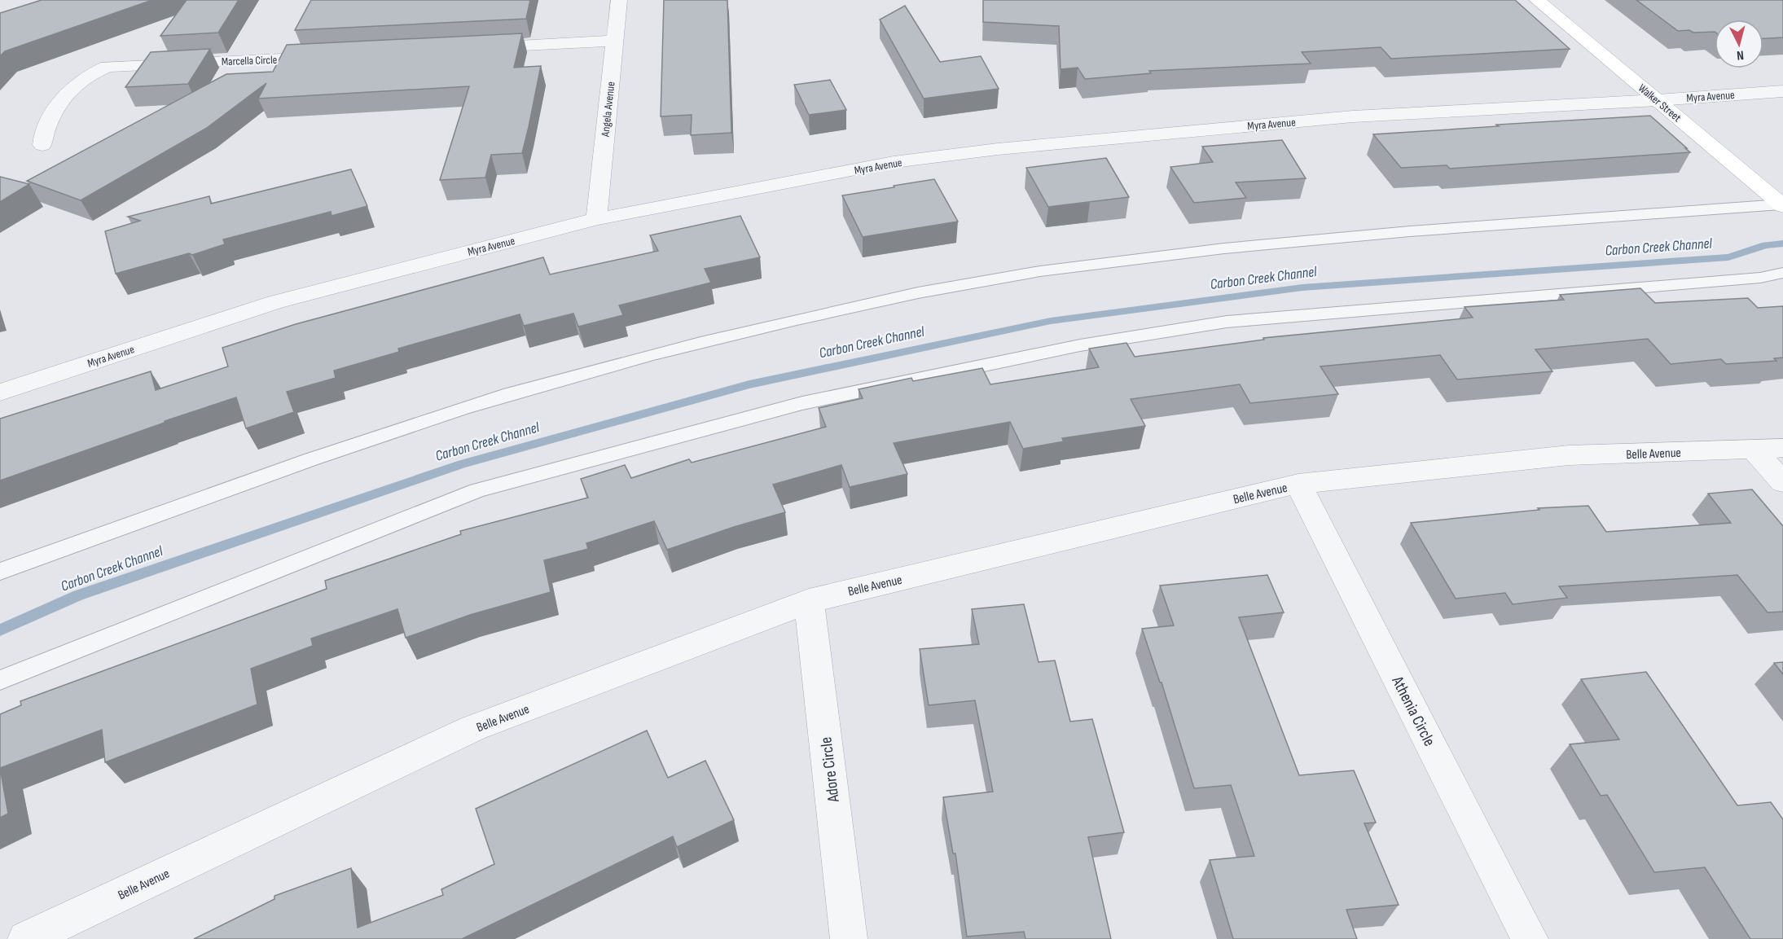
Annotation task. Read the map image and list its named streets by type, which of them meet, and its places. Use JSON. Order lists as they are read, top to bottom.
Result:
{
  "streets": {
    "main road": ["Walker Street"],
    "street": [
      "Marcella Circle",
      "Myra Avenue",
      "Angela Avenue",
      "Belle Avenue",
      "Athenia Circle",
      "Adore Circle"
    ]
  },
  "crossings": [
    ["Myra Avenue", "Walker Street"],
    ["Myra Avenue", "Angela Avenue"],
    ["Belle Avenue", "Athenia Circle"],
    ["Belle Avenue", "Adore Circle"]
  ],
  "water": ["Carbon Creek Channel"],
  "north": "bottom"
}
